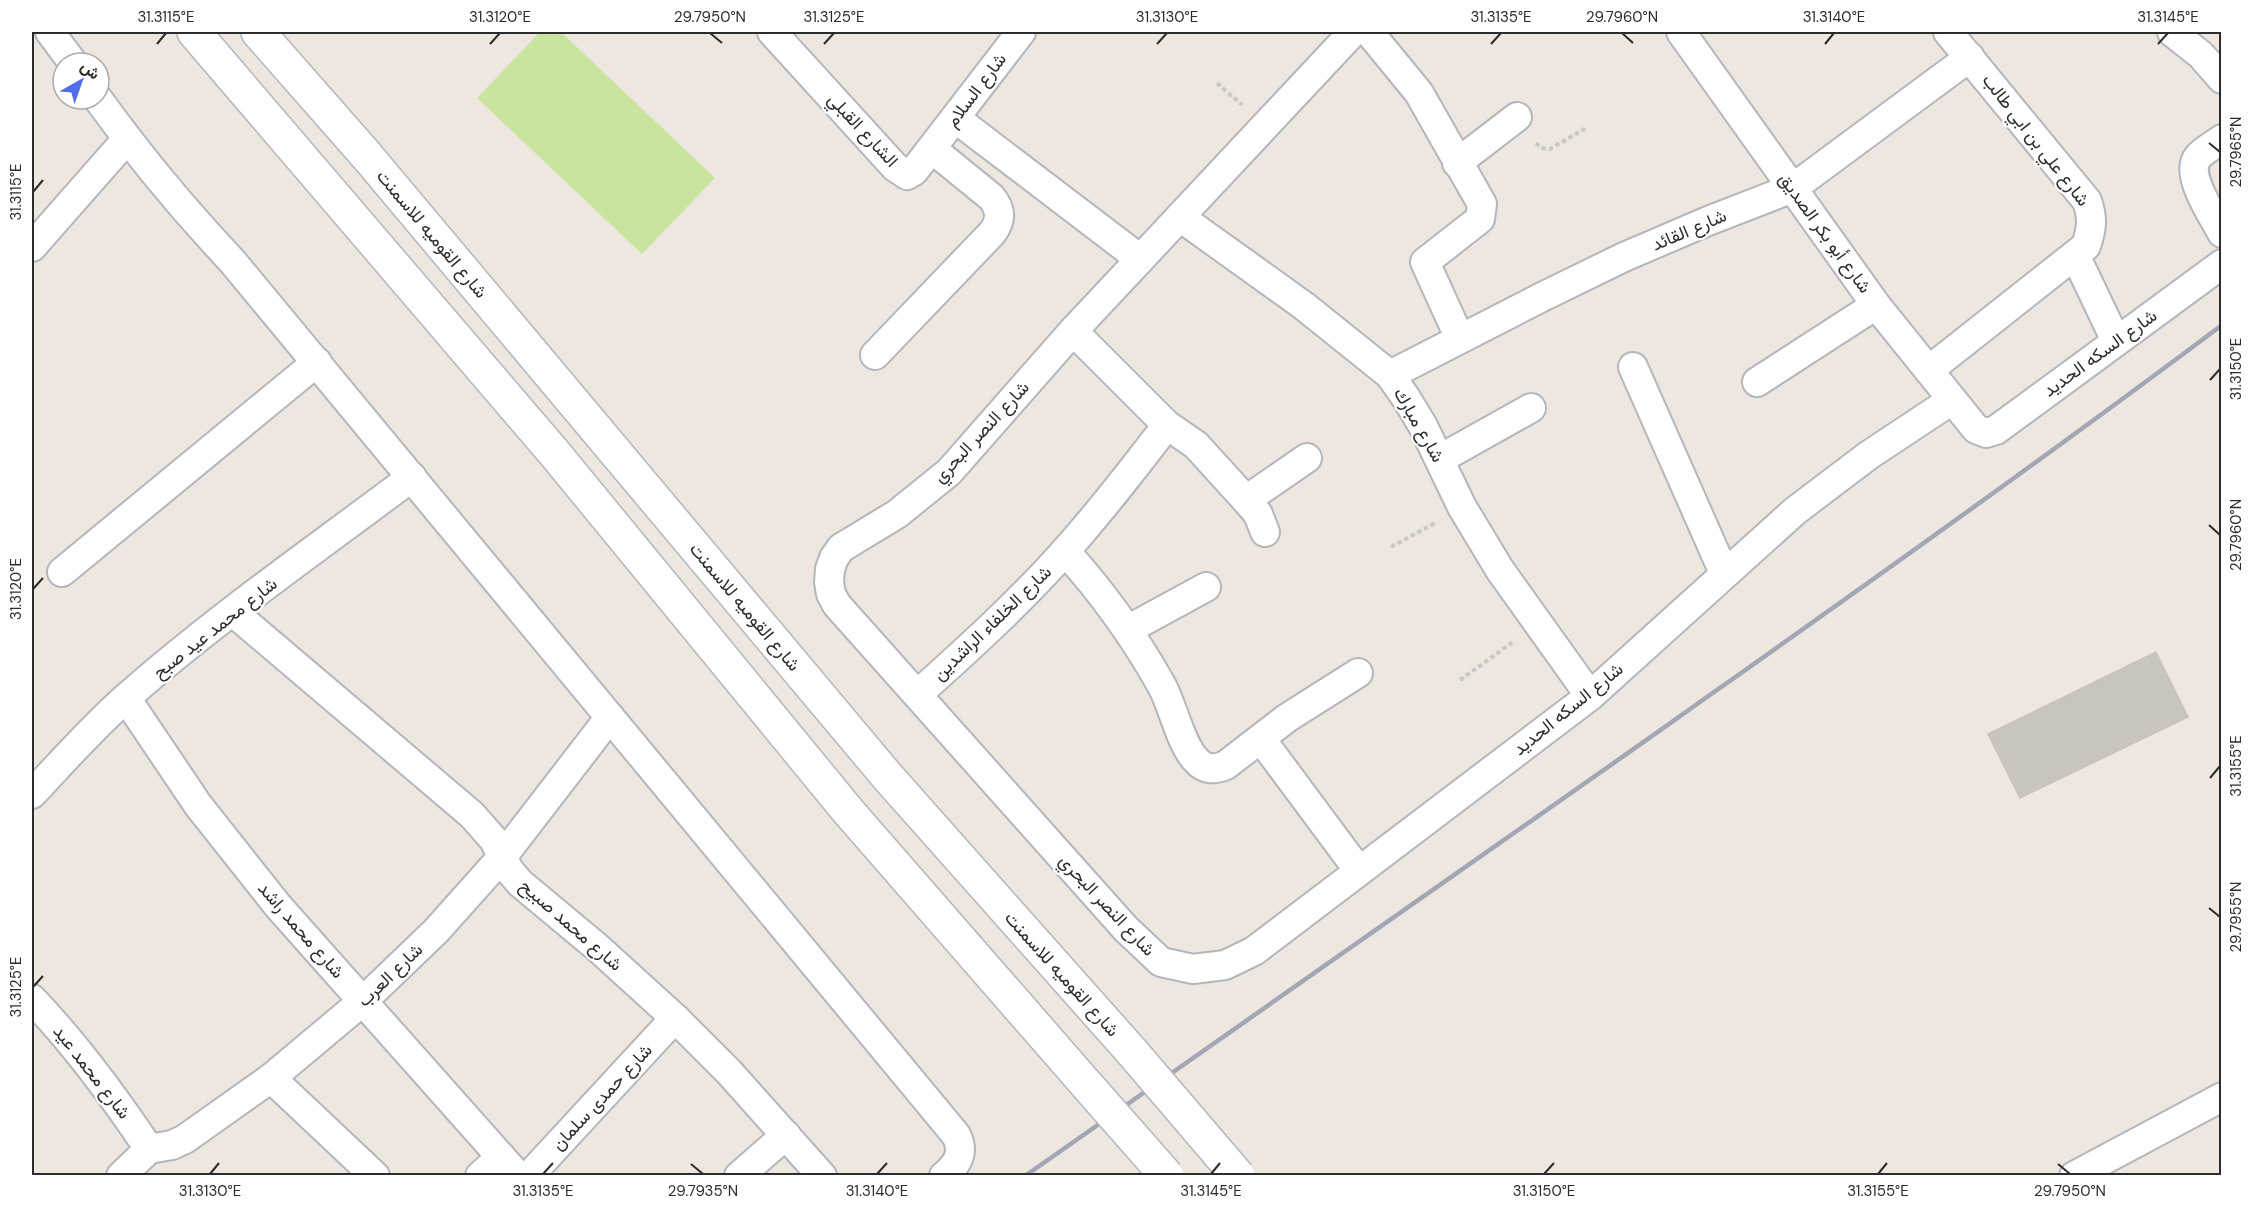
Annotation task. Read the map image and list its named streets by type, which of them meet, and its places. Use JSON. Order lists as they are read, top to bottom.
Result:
{
  "streets": {
    "main road": ["شارع القوميه للاسمنت"],
    "street": [
      "شارع السلام",
      "الشارع القبلي",
      "شارع علي بن ابي طالب",
      "شارع القائد",
      "شارع أبو بكر الصديق",
      "شارع السكه الحديد",
      "شارع مبارك",
      "شارع النصر البحري",
      "شارع الخلفاء الراشدين",
      "شارع محمد عيد صبح",
      "شارع محمد صبيح",
      "شارع محمد راشد",
      "شارع العرب",
      "شارع محمد عيد",
      "شارع حمدى سلمان"
    ]
  },
  "crossings": [
    ["شارع السلام", "الشارع القبلي"],
    ["شارع علي بن ابي طالب", "شارع القائد"],
    ["شارع علي بن ابي طالب", "شارع أبو بكر الصديق"],
    ["شارع القائد", "شارع أبو بكر الصديق"],
    ["شارع القائد", "شارع مبارك"],
    ["شارع أبو بكر الصديق", "شارع السكه الحديد"],
    ["شارع السكه الحديد", "شارع مبارك"],
    ["شارع السكه الحديد", "شارع النصر البحري"],
    ["شارع مبارك", "شارع النصر البحري"],
    ["شارع النصر البحري", "شارع الخلفاء الراشدين"],
    ["شارع محمد عيد صبح", "شارع محمد صبيح"],
    ["شارع محمد عيد صبح", "شارع محمد راشد"],
    ["شارع محمد صبيح", "شارع العرب"],
    ["شارع محمد صبيح", "شارع حمدى سلمان"],
    ["شارع محمد راشد", "شارع العرب"],
    ["شارع العرب", "شارع محمد عيد"]
  ],
  "north": "top right",
  "coordinates": [
    "31.3115°E",
    "31.3120°E",
    "29.7950°N",
    "31.3125°E",
    "31.3130°E",
    "31.3135°E",
    "29.7960°N",
    "31.3140°E",
    "31.3145°E",
    "29.7965°N",
    "31.3150°E",
    "31.3155°E",
    "29.7955°N",
    "29.7935°N"
  ]
}
